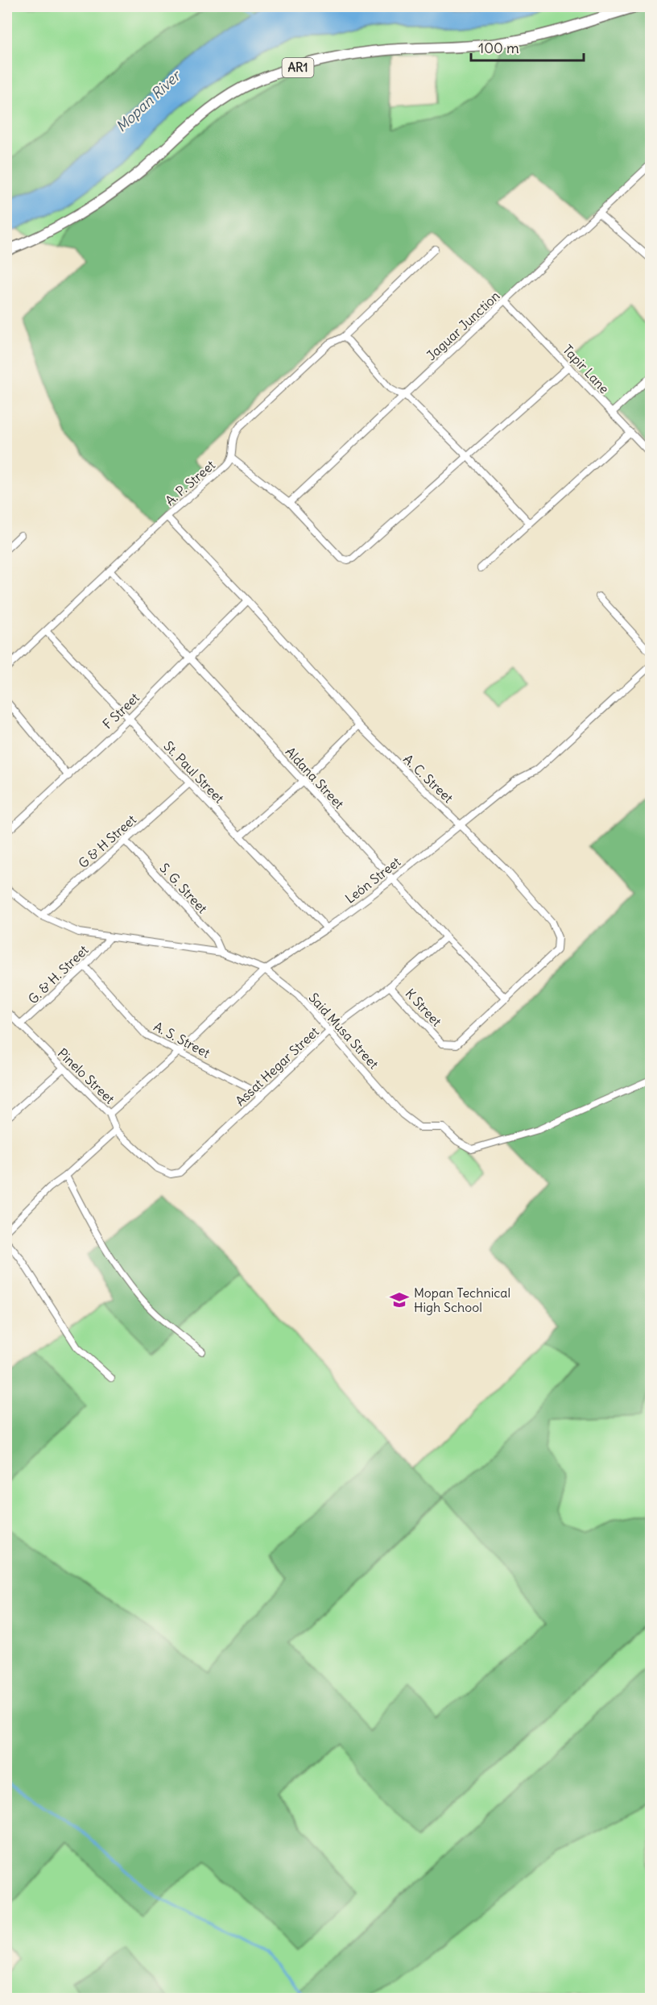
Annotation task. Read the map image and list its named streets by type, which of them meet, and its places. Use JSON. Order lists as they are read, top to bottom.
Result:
{
  "streets": {
    "highway": ["AR1"],
    "street": [
      "Jaguar Junction",
      "Tapir Lane",
      "A. P. Street",
      "F Street",
      "St. Paul Street",
      "Aldana Street",
      "A. C. Street",
      "G & H Street",
      "León Street",
      "S. G. Street",
      "G. & H. Street",
      "K Street",
      "Said Musa Street",
      "A. S. Street",
      "Assat Hegar Street",
      "Pinelo Street"
    ]
  },
  "crossings": [
    ["Jaguar Junction", "Tapir Lane"],
    ["A. P. Street", "St. Paul Street"],
    ["A. P. Street", "Aldana Street"],
    ["A. P. Street", "A. C. Street"],
    ["F Street", "St. Paul Street"],
    ["F Street", "Aldana Street"],
    ["F Street", "A. C. Street"],
    ["St. Paul Street", "G & H Street"],
    ["St. Paul Street", "León Street"],
    ["Aldana Street", "A. C. Street"],
    ["Aldana Street", "León Street"],
    ["Aldana Street", "Assat Hegar Street"],
    ["A. C. Street", "León Street"],
    ["A. C. Street", "K Street"],
    ["G & H Street", "S. G. Street"],
    ["G & H Street", "Said Musa Street"],
    ["León Street", "Said Musa Street"],
    ["León Street", "A. S. Street"],
    ["León Street", "Pinelo Street"],
    ["S. G. Street", "Said Musa Street"],
    ["G. & H. Street", "Said Musa Street"],
    ["G. & H. Street", "A. S. Street"],
    ["G. & H. Street", "Pinelo Street"],
    ["K Street", "Assat Hegar Street"],
    ["Said Musa Street", "Assat Hegar Street"],
    ["A. S. Street", "Assat Hegar Street"],
    ["Assat Hegar Street", "Pinelo Street"]
  ],
  "water": ["Mopan River"],
  "places": {
    "school or university": ["Mopan Technical High School"]
  },
  "scale_bar": "100 m"
}
